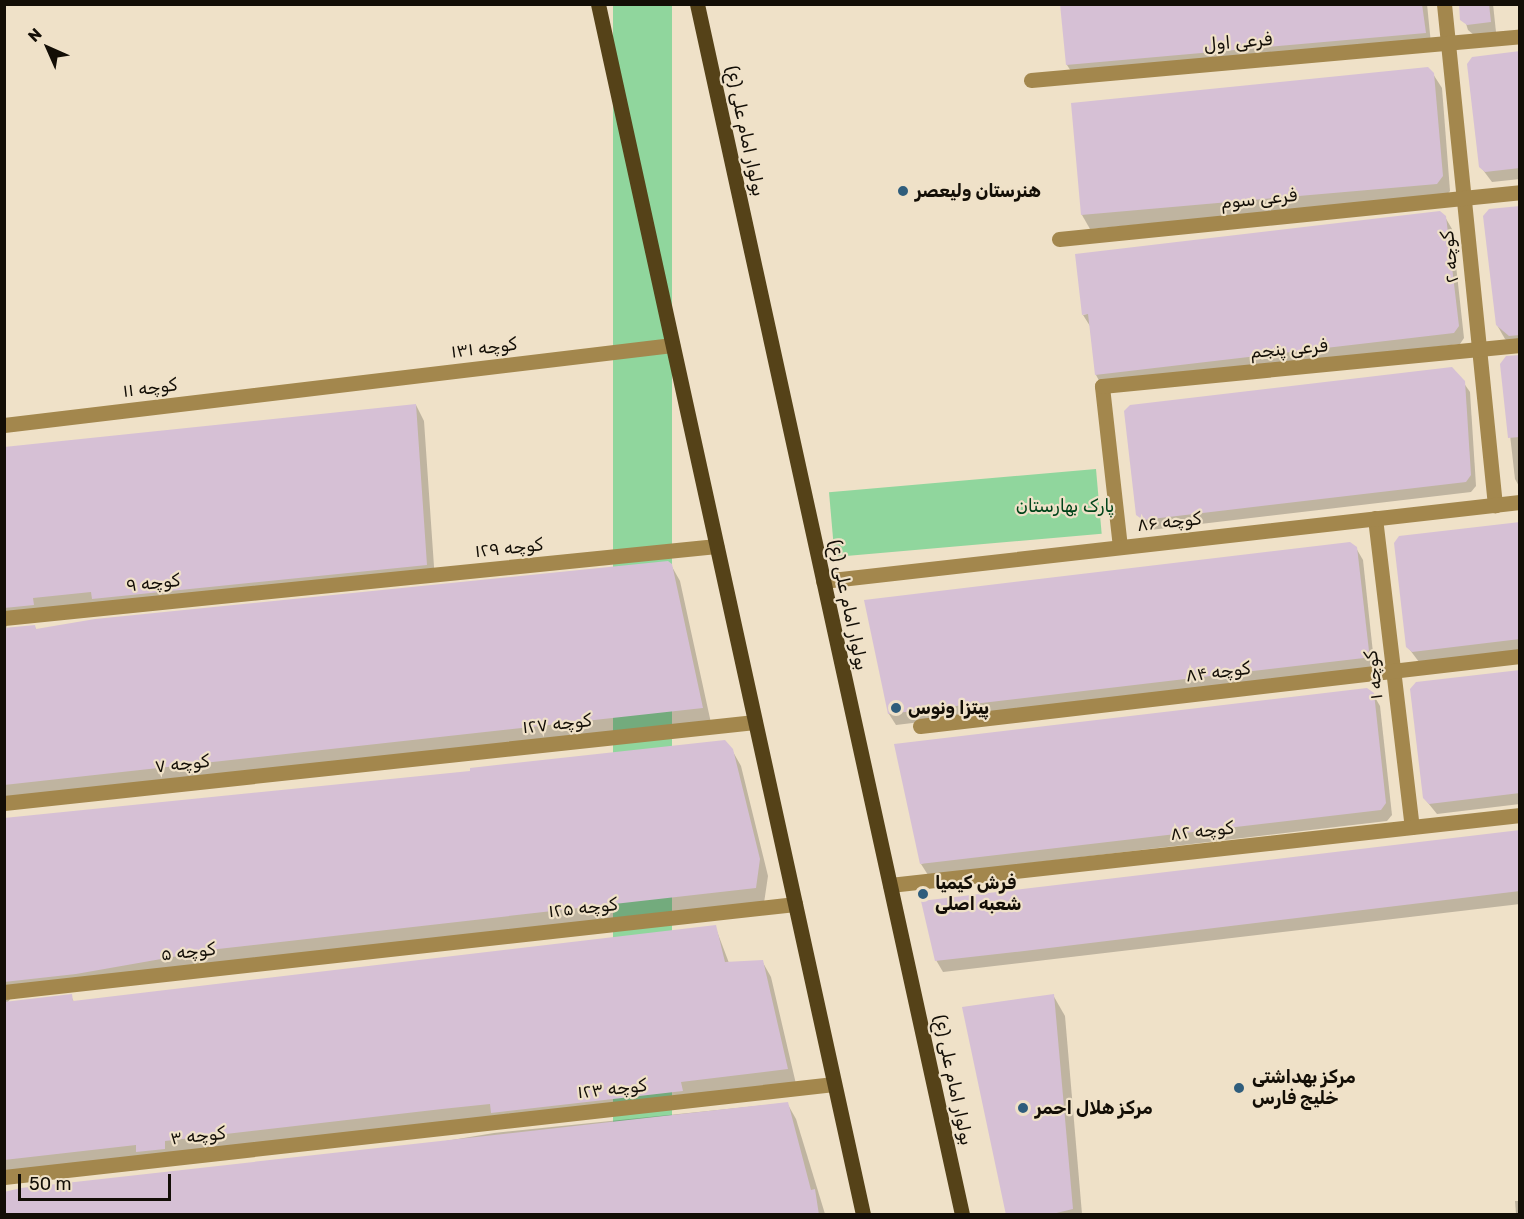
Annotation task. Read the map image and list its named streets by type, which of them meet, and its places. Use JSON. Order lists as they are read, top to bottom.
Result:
{
  "streets": {
    "main road": ["بولوار امام علی (ع)"],
    "street": [
      "فرعی اول",
      "فرعی سوم",
      "کوچه ۲",
      "کوچه ۱۳۱",
      "فرعی پنجم",
      "کوچه ۱۱",
      "کوچه ۸۶",
      "کوچه ۱۲۹",
      "کوچه ۹",
      "کوچه ۸۴",
      "کوچه ۱",
      "کوچه ۱۲۷",
      "کوچه ۷",
      "کوچه ۸۲",
      "کوچه ۱۲۵",
      "کوچه ۵",
      "کوچه ۱۲۳",
      "کوچه ۳"
    ]
  },
  "crossings": [
    ["فرعی اول", "کوچه ۲"],
    ["بولوار امام علی (ع)", "کوچه ۸۶"],
    ["بولوار امام علی (ع)", "کوچه ۸۲"],
    ["فرعی سوم", "کوچه ۲"],
    ["کوچه ۲", "فرعی پنجم"],
    ["کوچه ۲", "کوچه ۸۶"],
    ["کوچه ۱۳۱", "کوچه ۱۱"],
    ["فرعی پنجم", "کوچه ۸۶"],
    ["کوچه ۸۶", "کوچه ۱"],
    ["کوچه ۱۲۹", "کوچه ۹"],
    ["کوچه ۸۴", "کوچه ۱"],
    ["کوچه ۱", "کوچه ۸۲"],
    ["کوچه ۱۲۷", "کوچه ۷"],
    ["کوچه ۱۲۵", "کوچه ۵"],
    ["کوچه ۱۲۳", "کوچه ۳"]
  ],
  "parks": ["پارک بهارستان"],
  "places": [
    "هنرستان ولیعصر",
    "پیتزا ونوس",
    "فرش کیمیا شعبه اصلی",
    "مرکز بهداشتی خلیج فارس",
    "مرکز هلال احمر"
  ],
  "scale_bar": "50 m",
  "north": "top left"
}
